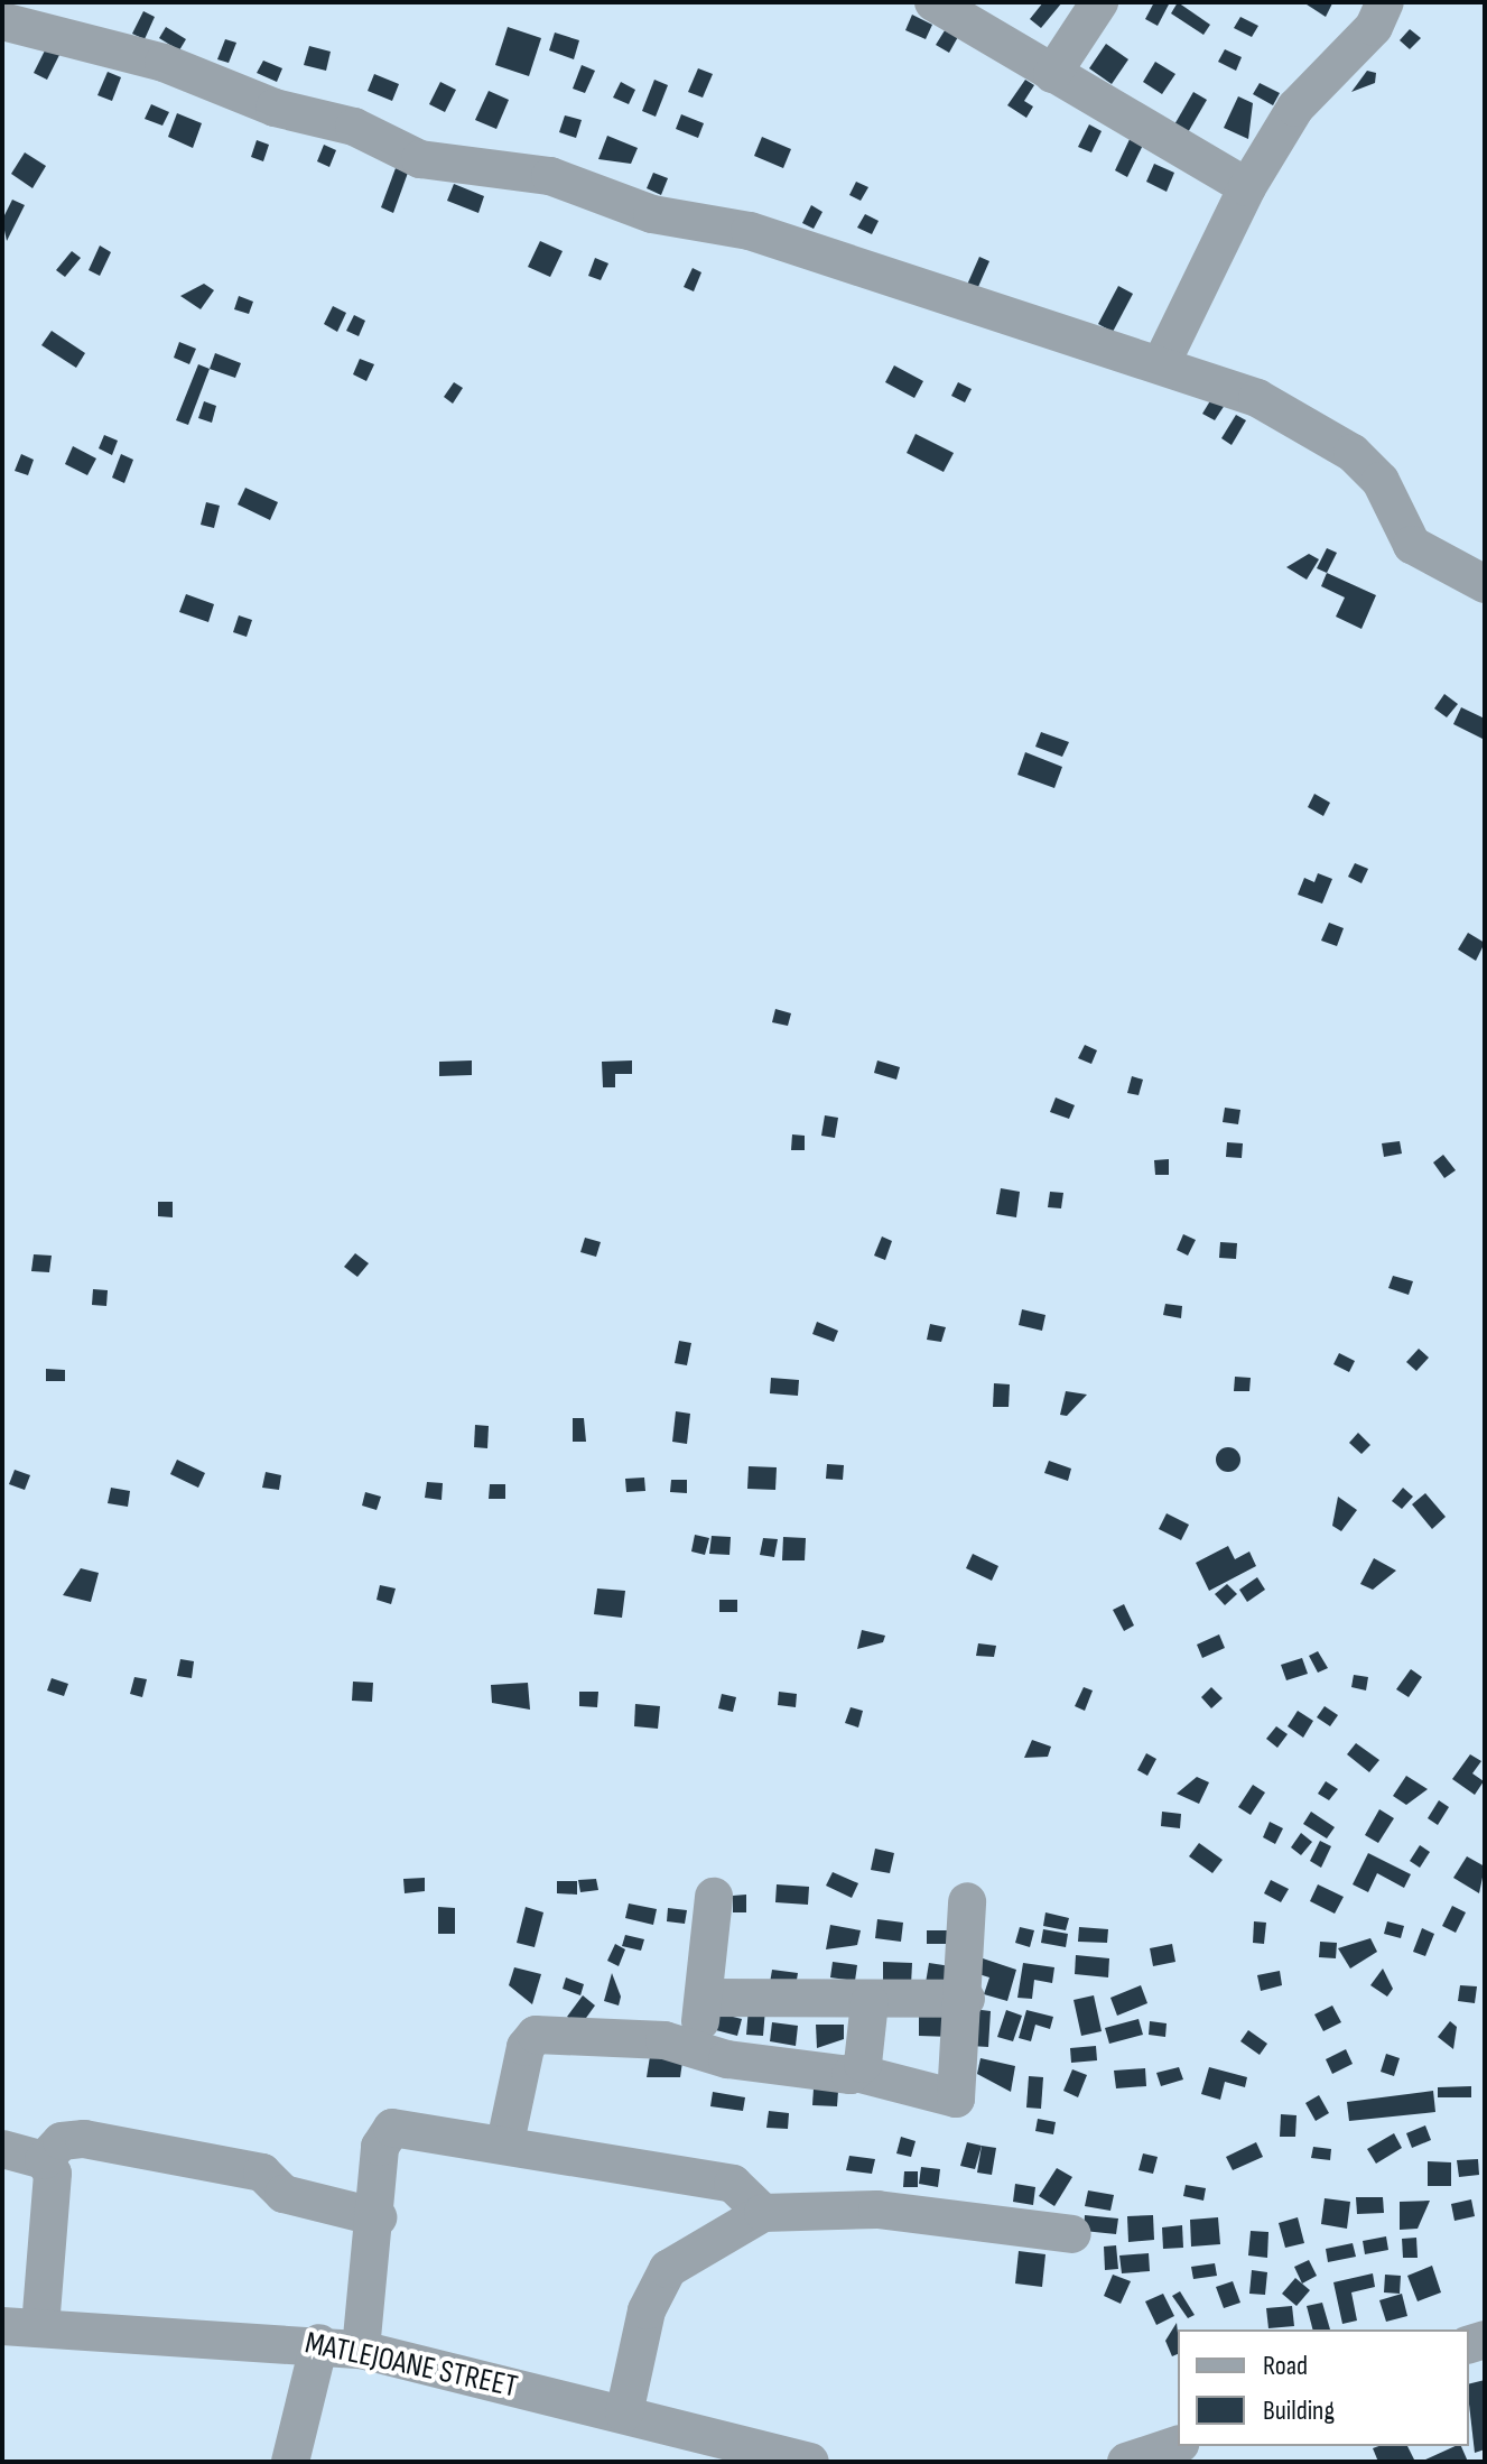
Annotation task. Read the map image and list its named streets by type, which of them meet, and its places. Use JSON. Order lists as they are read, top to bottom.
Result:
{
  "streets": {
    "street": ["MATLEJOANE STREET"]
  },
  "legend": ["Road", "Building"]
}
